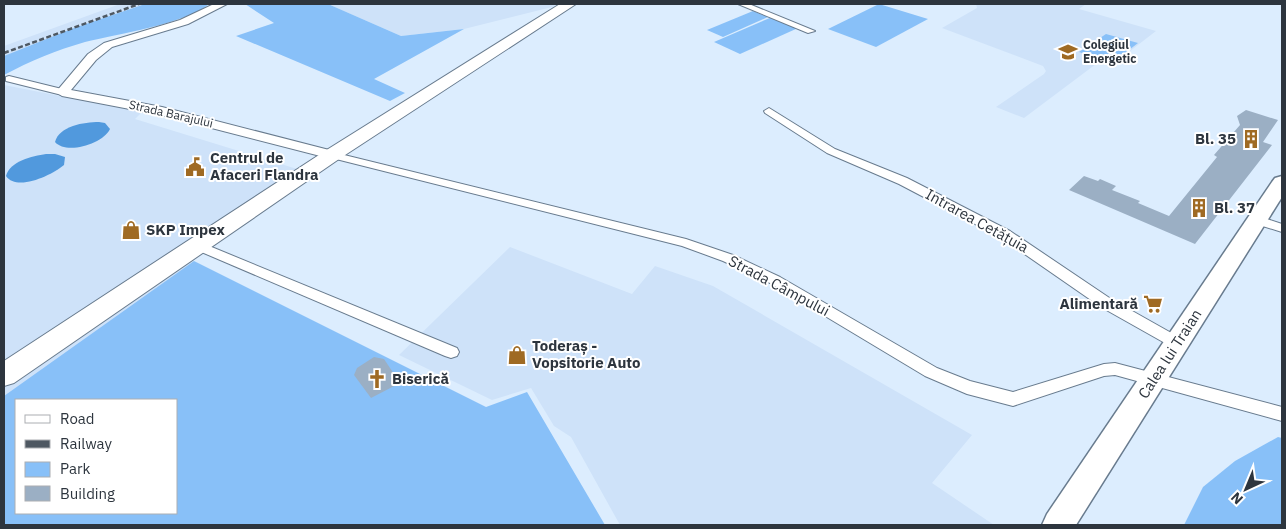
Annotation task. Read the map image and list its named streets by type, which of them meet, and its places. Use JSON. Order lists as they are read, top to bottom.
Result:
{
  "streets": {
    "main road": ["Calea lui Traian"],
    "street": ["Strada Barajului", "Intrarea Cetățuia", "Strada Câmpului"]
  },
  "crossings": [
    ["Strada Barajului", "Strada Câmpului"],
    ["Intrarea Cetățuia", "Calea lui Traian"],
    ["Strada Câmpului", "Calea lui Traian"]
  ],
  "places": {
    "school or university": ["Colegiul Energetic"],
    "building": ["Bl. 35", "Bl. 37"],
    "public building": ["Centrul de Afaceri Flandra"],
    "shop": ["SKP Impex", "Toderaș - Vopsitorie Auto"],
    "supermarket": ["Alimentară"],
    "church": ["Biserică"]
  },
  "legend": [
    "Road",
    "Railway",
    "Park",
    "Building"
  ],
  "north": "bottom left"
}
